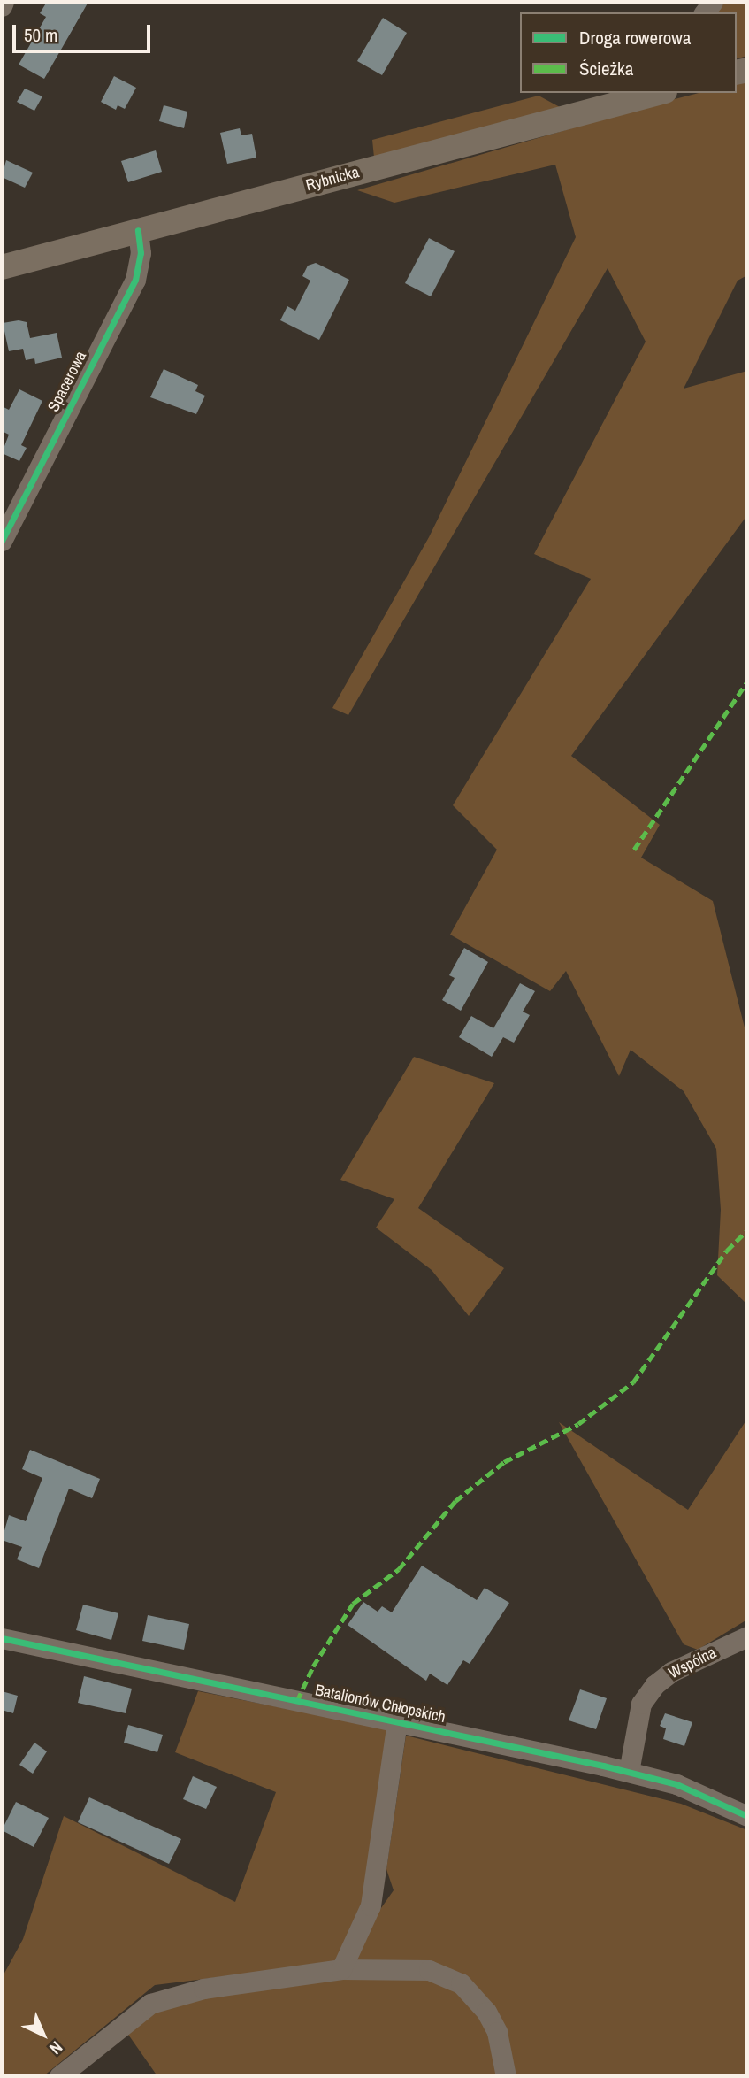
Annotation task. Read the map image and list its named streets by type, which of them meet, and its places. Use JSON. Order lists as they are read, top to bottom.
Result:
{
  "streets": {
    "main road": ["Rybnicka"],
    "street": ["Spacerowa", "Wspólna", "Batalionów Chłopskich"]
  },
  "crossings": [
    ["Rybnicka", "Spacerowa"],
    ["Wspólna", "Batalionów Chłopskich"]
  ],
  "legend": ["Droga rowerowa", "Ścieżka"],
  "scale_bar": "50 m",
  "north": "bottom right"
}
